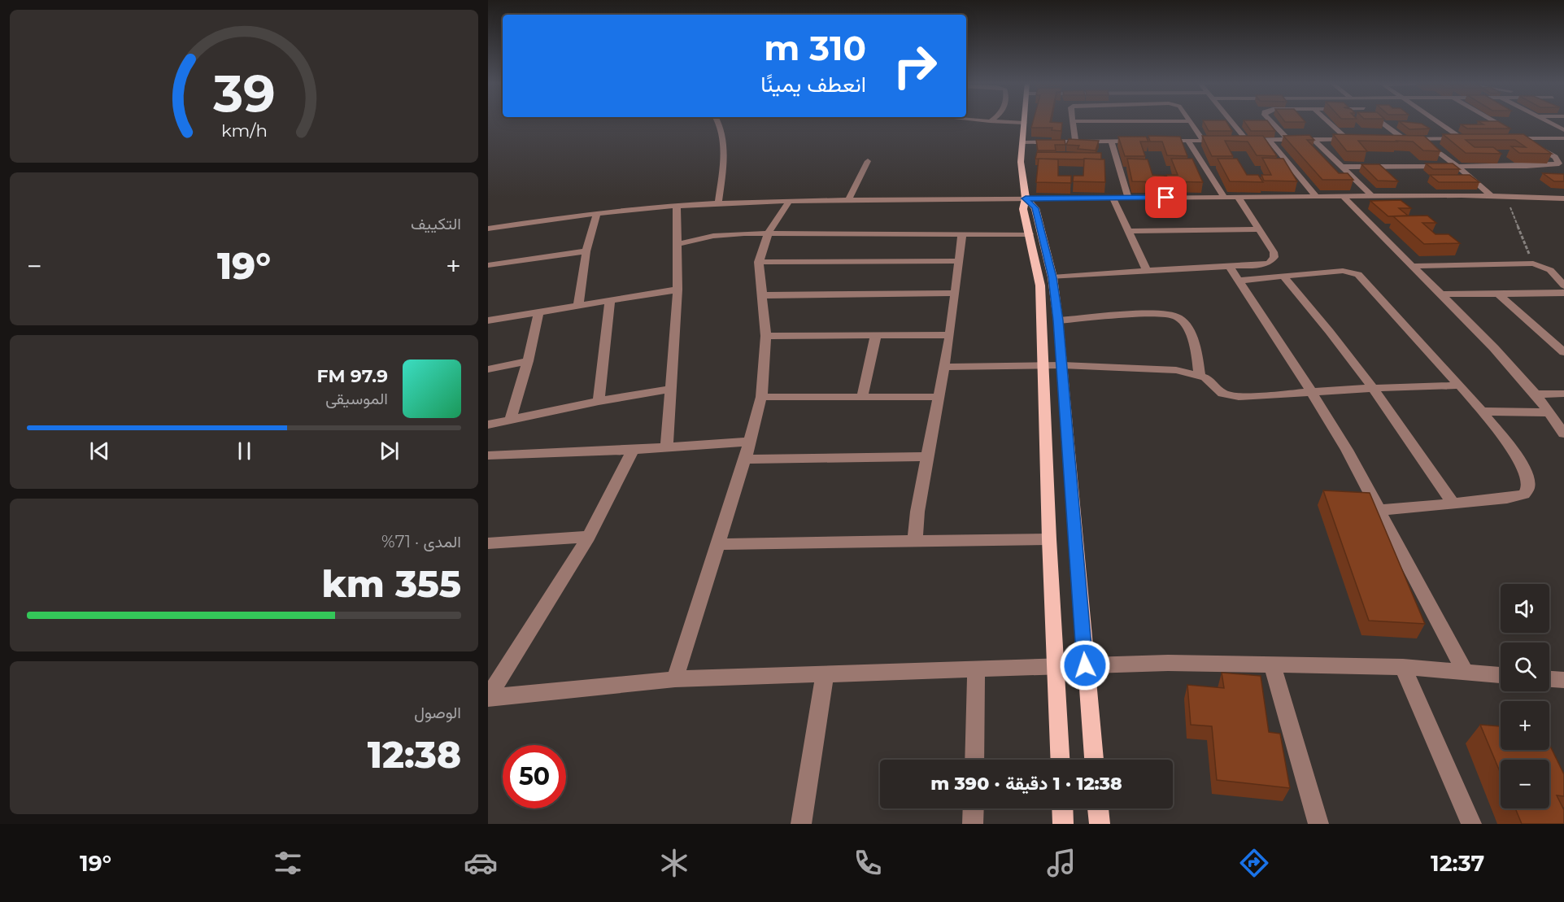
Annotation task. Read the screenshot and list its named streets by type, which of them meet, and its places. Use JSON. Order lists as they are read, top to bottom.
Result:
{
  "page": {
    "turn": ["310 m", "انعطف يمينًا"],
    "tile": [
      "التكييف",
      ["المدى · 71%", "355 km"],
      ["الوصول", "12:38"]
    ],
    "heat": ["−", "19°", "+"],
    "song": ["97.9 FM", "الموسيقى"],
    "map_buttons": ["+", "−"],
    "limit": "50",
    "trip": "12:38 · 1 دقيقة · 390 m",
    "tabs": ["12:37", "19°"],
    "gauge": ["39", "km/h"]
  }
}
